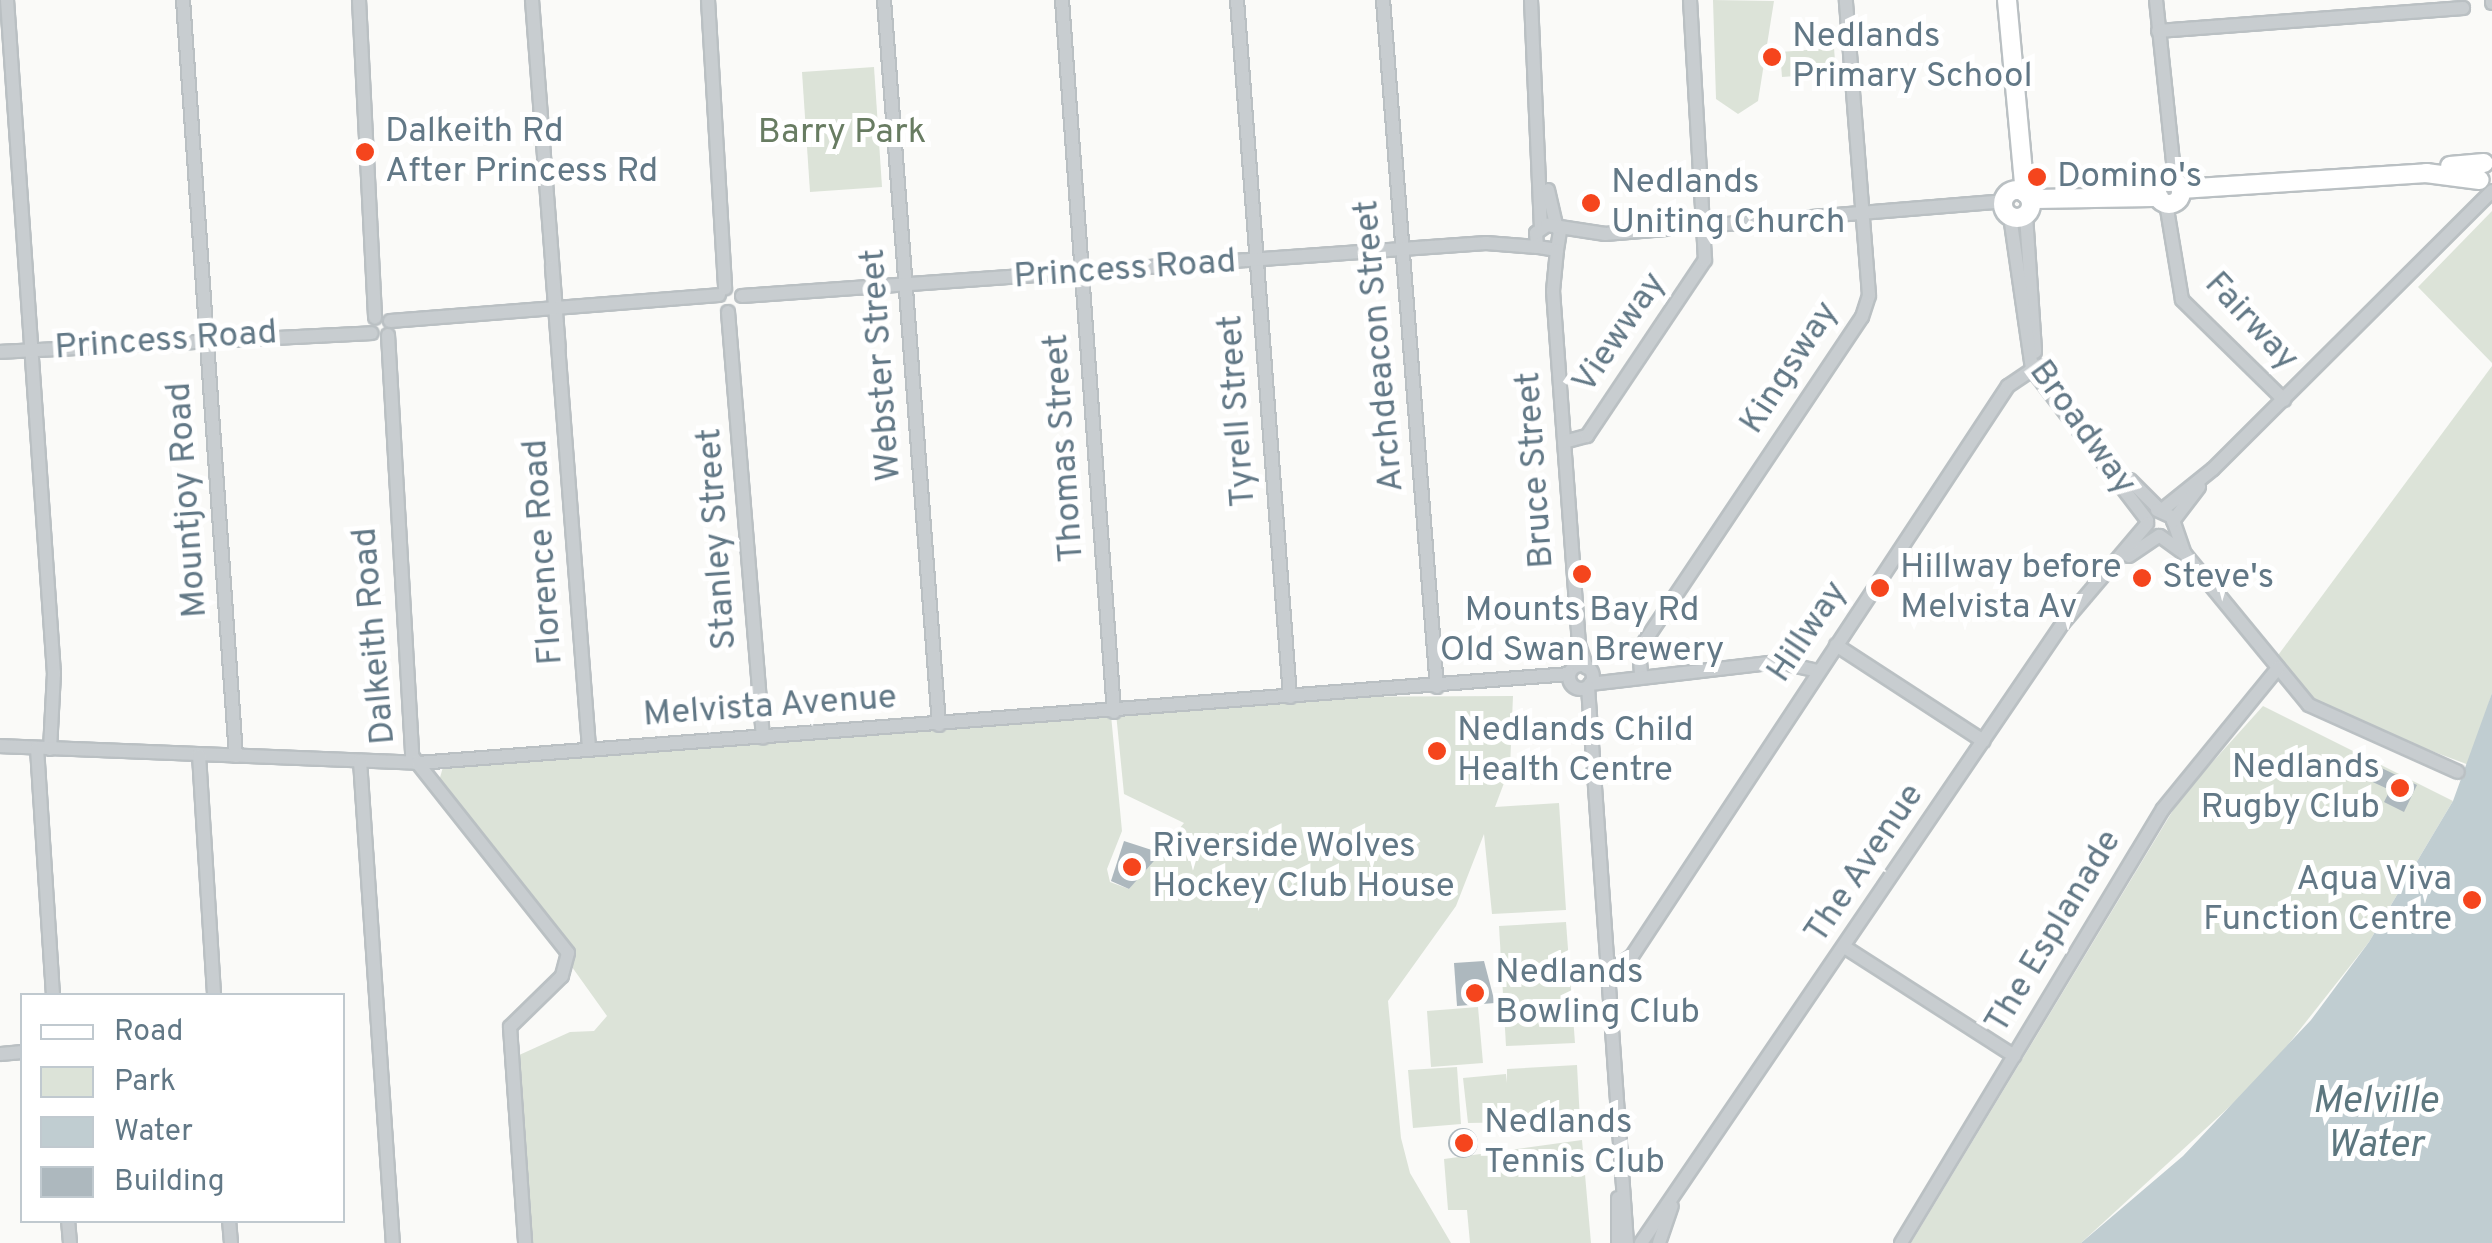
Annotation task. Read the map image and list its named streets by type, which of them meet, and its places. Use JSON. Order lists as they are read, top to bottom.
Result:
{
  "streets": {
    "main road": ["Broadway"],
    "street": [
      "Princess Road",
      "Fairway",
      "Viewway",
      "Archdeacon Street",
      "Webster Street",
      "Kingsway",
      "Tyrell Street",
      "Thomas Street",
      "Bruce Street",
      "Mountjoy Road",
      "Stanley Street",
      "Florence Road",
      "Hillway",
      "Dalkeith Road",
      "Melvista Avenue",
      "The Avenue",
      "The Esplanade"
    ]
  },
  "crossings": [
    ["Princess Road", "Archdeacon Street"],
    ["Princess Road", "Webster Street"],
    ["Princess Road", "Tyrell Street"],
    ["Princess Road", "Thomas Street"],
    ["Princess Road", "Bruce Street"],
    ["Princess Road", "Mountjoy Road"],
    ["Princess Road", "Stanley Street"],
    ["Princess Road", "Florence Road"],
    ["Princess Road", "Dalkeith Road"],
    ["Viewway", "Bruce Street"],
    ["Archdeacon Street", "Melvista Avenue"],
    ["Webster Street", "Melvista Avenue"],
    ["Kingsway", "Melvista Avenue"],
    ["Tyrell Street", "Melvista Avenue"],
    ["Broadway", "Hillway"],
    ["Broadway", "The Avenue"],
    ["Thomas Street", "Melvista Avenue"],
    ["Bruce Street", "Hillway"],
    ["Bruce Street", "Melvista Avenue"],
    ["Mountjoy Road", "Melvista Avenue"],
    ["Stanley Street", "Melvista Avenue"],
    ["Florence Road", "Melvista Avenue"],
    ["Hillway", "Melvista Avenue"],
    ["Dalkeith Road", "Melvista Avenue"]
  ],
  "water": ["Melville Water"],
  "parks": ["Barry Park"],
  "places": [
    "Nedlands Primary School",
    "Dalkeith Rd After Princess Rd",
    "Domino's",
    "Nedlands Uniting Church",
    "Mounts Bay Rd Old Swan Brewery",
    "Steve's",
    "Hillway before Melvista Av",
    "Nedlands Child Health Centre",
    "Nedlands Rugby Club",
    "Riverside Wolves Hockey Club House",
    "Aqua Viva Function Centre",
    "Nedlands Bowling Club",
    "Nedlands Tennis Club"
  ],
  "legend": [
    "Road",
    "Park",
    "Water",
    "Building"
  ]
}
